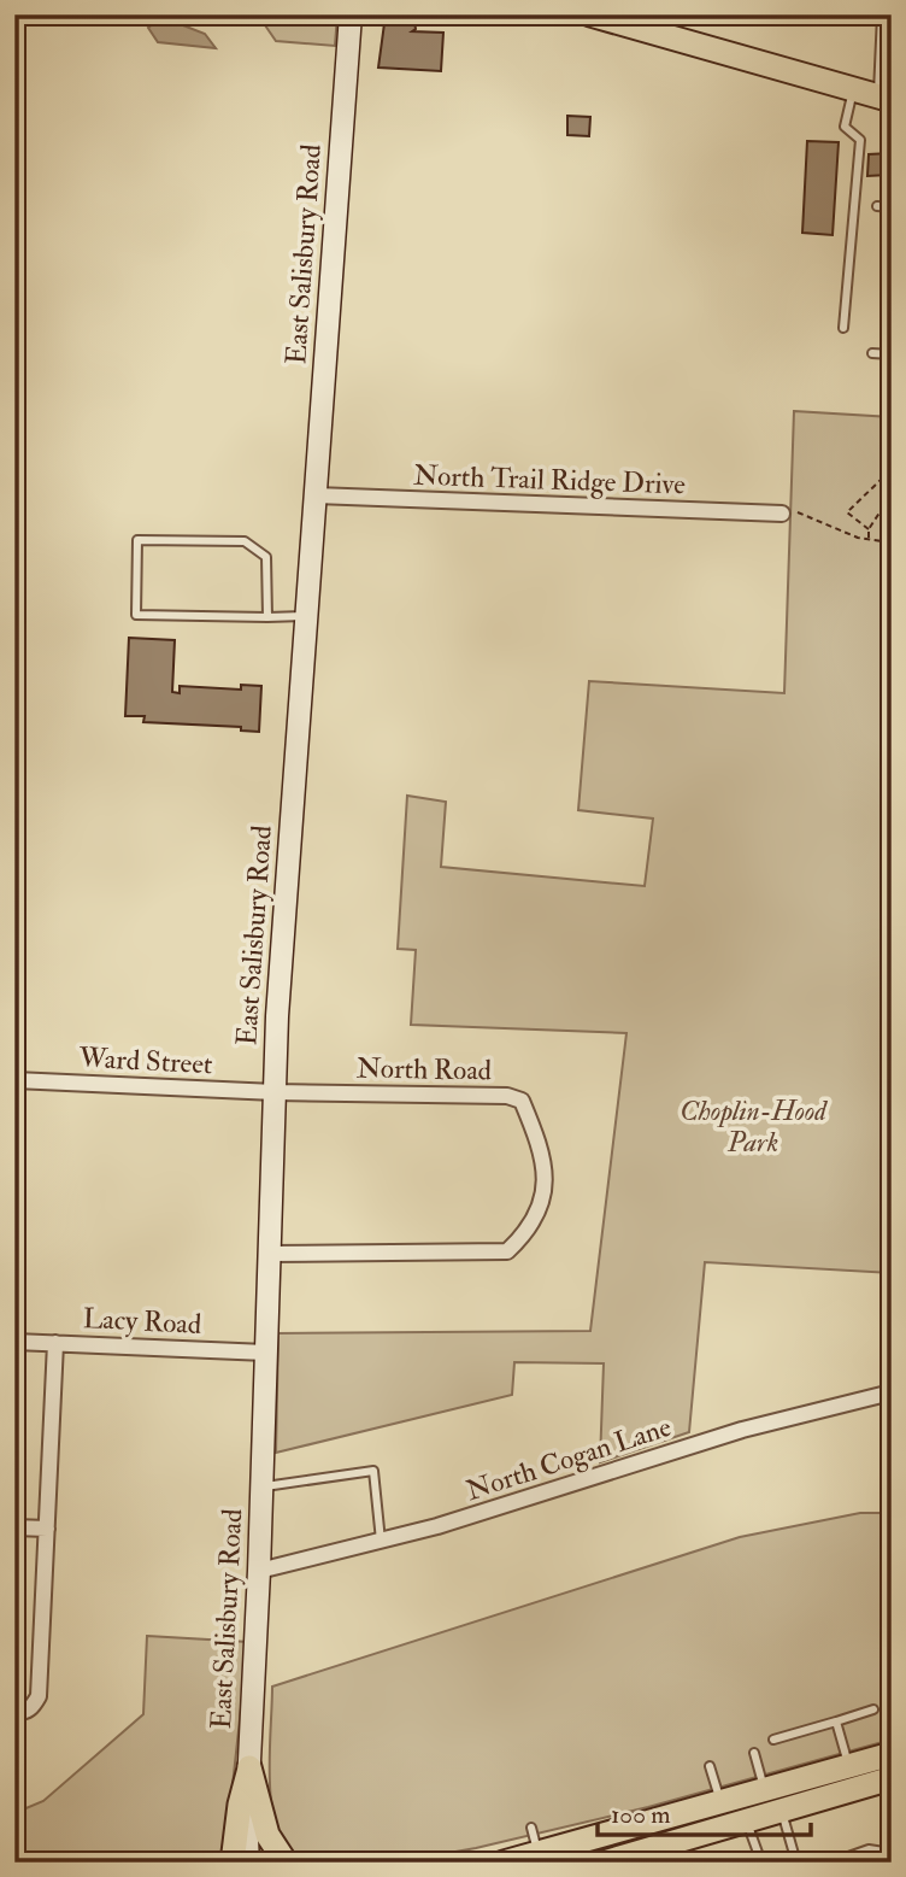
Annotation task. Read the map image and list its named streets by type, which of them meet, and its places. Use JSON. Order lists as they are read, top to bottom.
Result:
{
  "streets": {
    "main road": ["East Salisbury Road"],
    "street": [
      "North Trail Ridge Drive",
      "Ward Street",
      "North Road",
      "Lacy Road",
      "North Cogan Lane"
    ]
  },
  "crossings": [
    ["East Salisbury Road", "North Trail Ridge Drive"],
    ["East Salisbury Road", "Ward Street"],
    ["East Salisbury Road", "North Road"],
    ["East Salisbury Road", "Lacy Road"],
    ["East Salisbury Road", "North Cogan Lane"],
    ["Ward Street", "North Road"]
  ],
  "parks": ["Choplin-Hood Park"],
  "scale_bar": "100 m"
}
